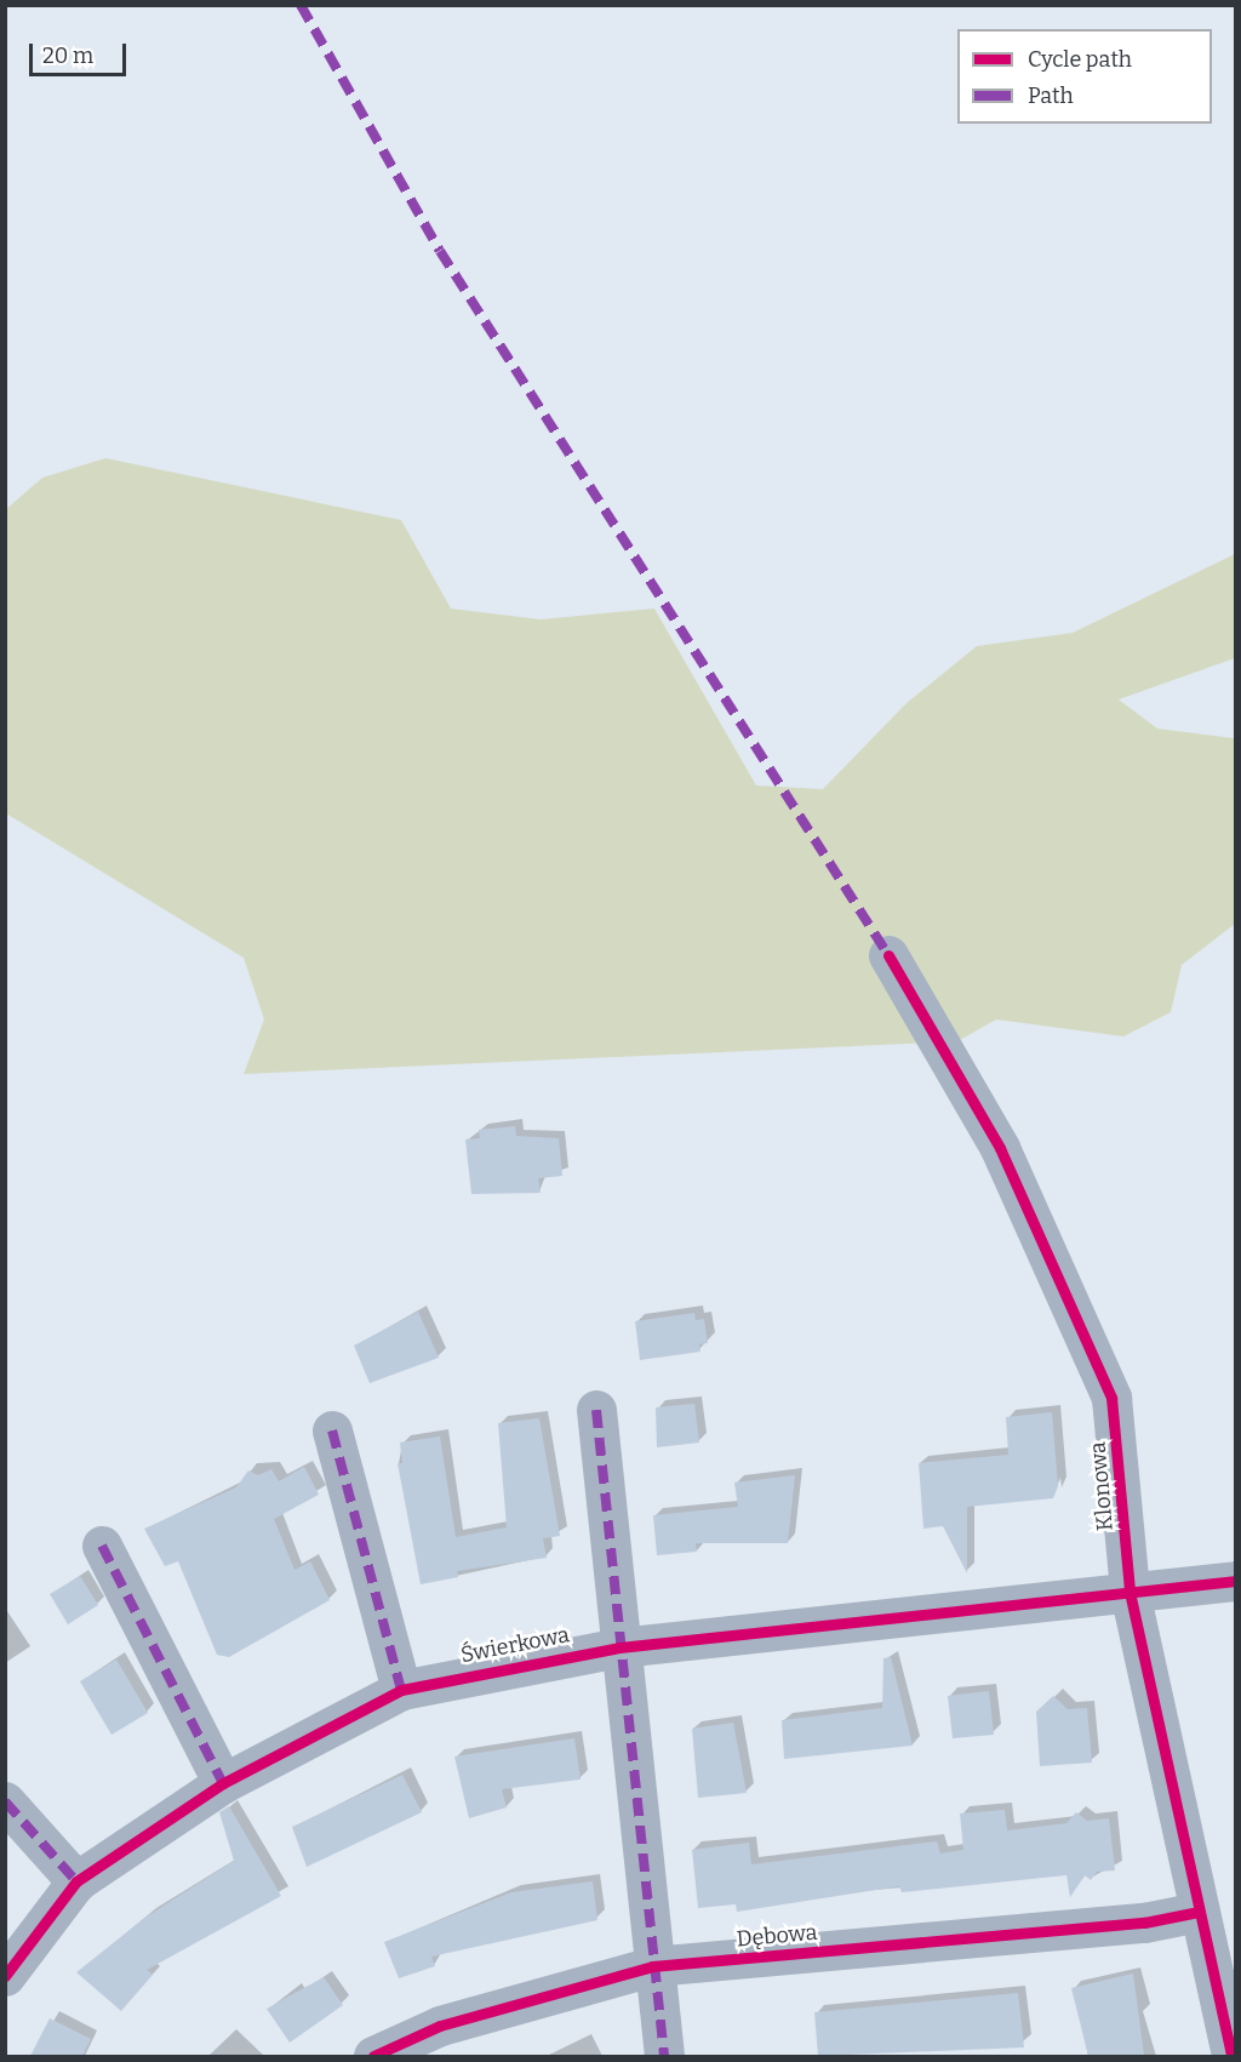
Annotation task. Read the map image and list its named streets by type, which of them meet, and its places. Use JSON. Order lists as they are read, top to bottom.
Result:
{
  "streets": {
    "street": ["Klonowa", "Świerkowa", "Dębowa"]
  },
  "crossings": [
    ["Klonowa", "Świerkowa"],
    ["Klonowa", "Dębowa"]
  ],
  "legend": ["Cycle path", "Path"],
  "scale_bar": "20 m"
}
